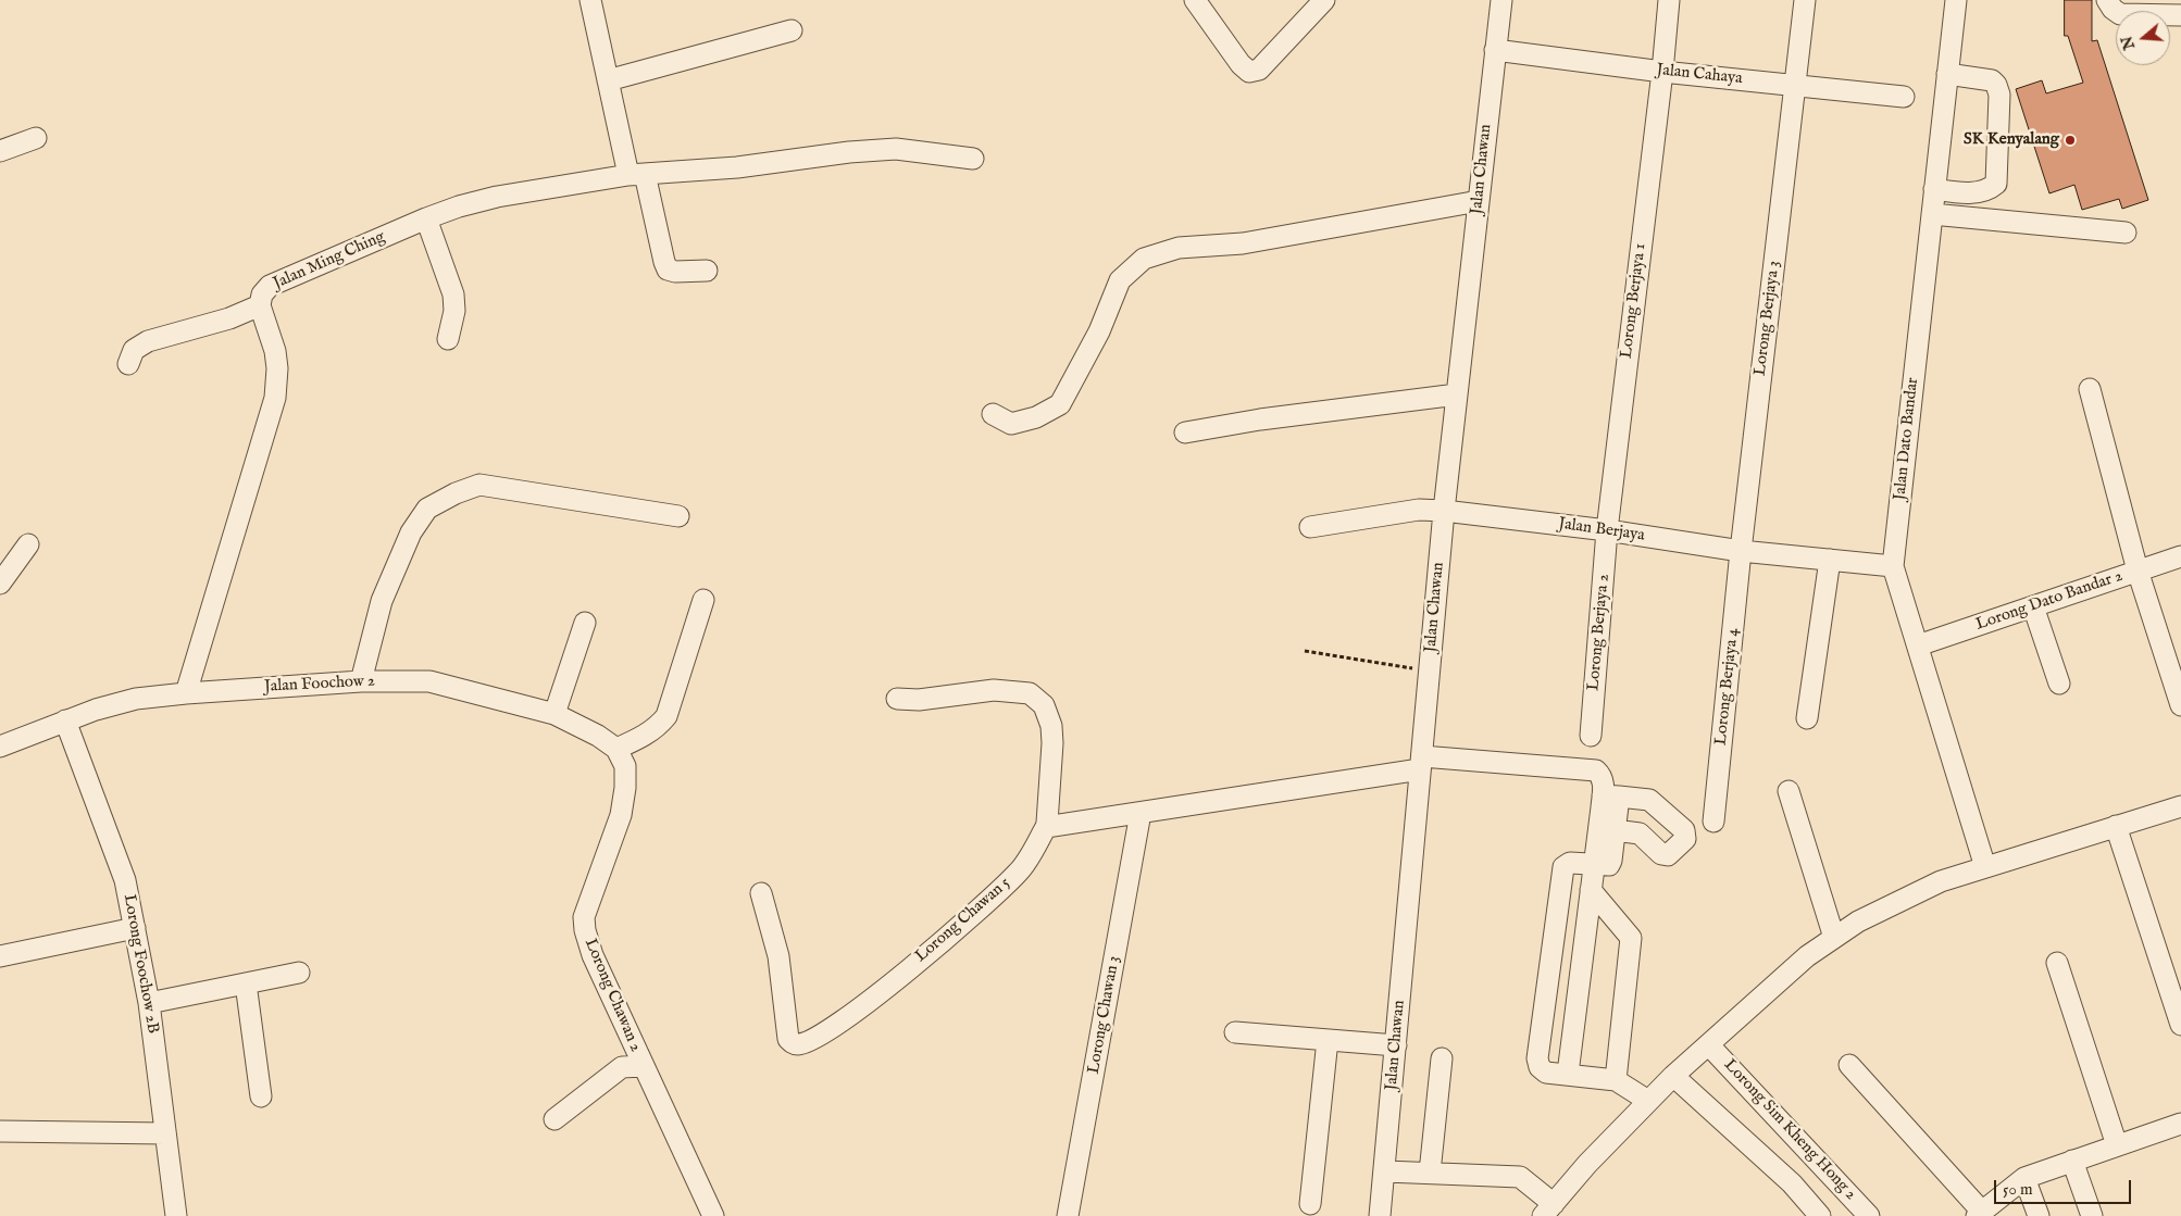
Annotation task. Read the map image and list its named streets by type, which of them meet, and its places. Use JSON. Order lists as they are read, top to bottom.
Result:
{
  "streets": {
    "street": [
      "Jalan Cahaya",
      "Jalan Chawan",
      "Jalan Ming Ching",
      "Lorong Berjaya 1",
      "Lorong Berjaya 3",
      "Jalan Dato Bandar",
      "Jalan Berjaya",
      "Lorong Dato Bandar 2",
      "Lorong Berjaya 2",
      "Jalan Foochow 2",
      "Lorong Berjaya 4",
      "Lorong Chawan 5",
      "Lorong Foochow 2B",
      "Lorong Chawan 2",
      "Lorong Chawan 3",
      "Lorong Sim Kheng Hong 2"
    ]
  },
  "crossings": [
    ["Jalan Cahaya", "Jalan Chawan"],
    ["Jalan Cahaya", "Lorong Berjaya 1"],
    ["Jalan Cahaya", "Lorong Berjaya 3"],
    ["Jalan Chawan", "Jalan Berjaya"],
    ["Jalan Ming Ching", "Jalan Foochow 2"],
    ["Lorong Berjaya 1", "Jalan Berjaya"],
    ["Lorong Berjaya 1", "Lorong Berjaya 2"],
    ["Lorong Berjaya 3", "Jalan Berjaya"],
    ["Lorong Berjaya 3", "Lorong Berjaya 4"],
    ["Jalan Dato Bandar", "Jalan Berjaya"],
    ["Jalan Dato Bandar", "Lorong Dato Bandar 2"],
    ["Jalan Berjaya", "Lorong Berjaya 2"],
    ["Jalan Berjaya", "Lorong Berjaya 4"],
    ["Jalan Foochow 2", "Lorong Foochow 2B"],
    ["Jalan Foochow 2", "Lorong Chawan 2"]
  ],
  "places": ["SK Kenyalang"],
  "scale_bar": "50 m",
  "north": "left"
}
